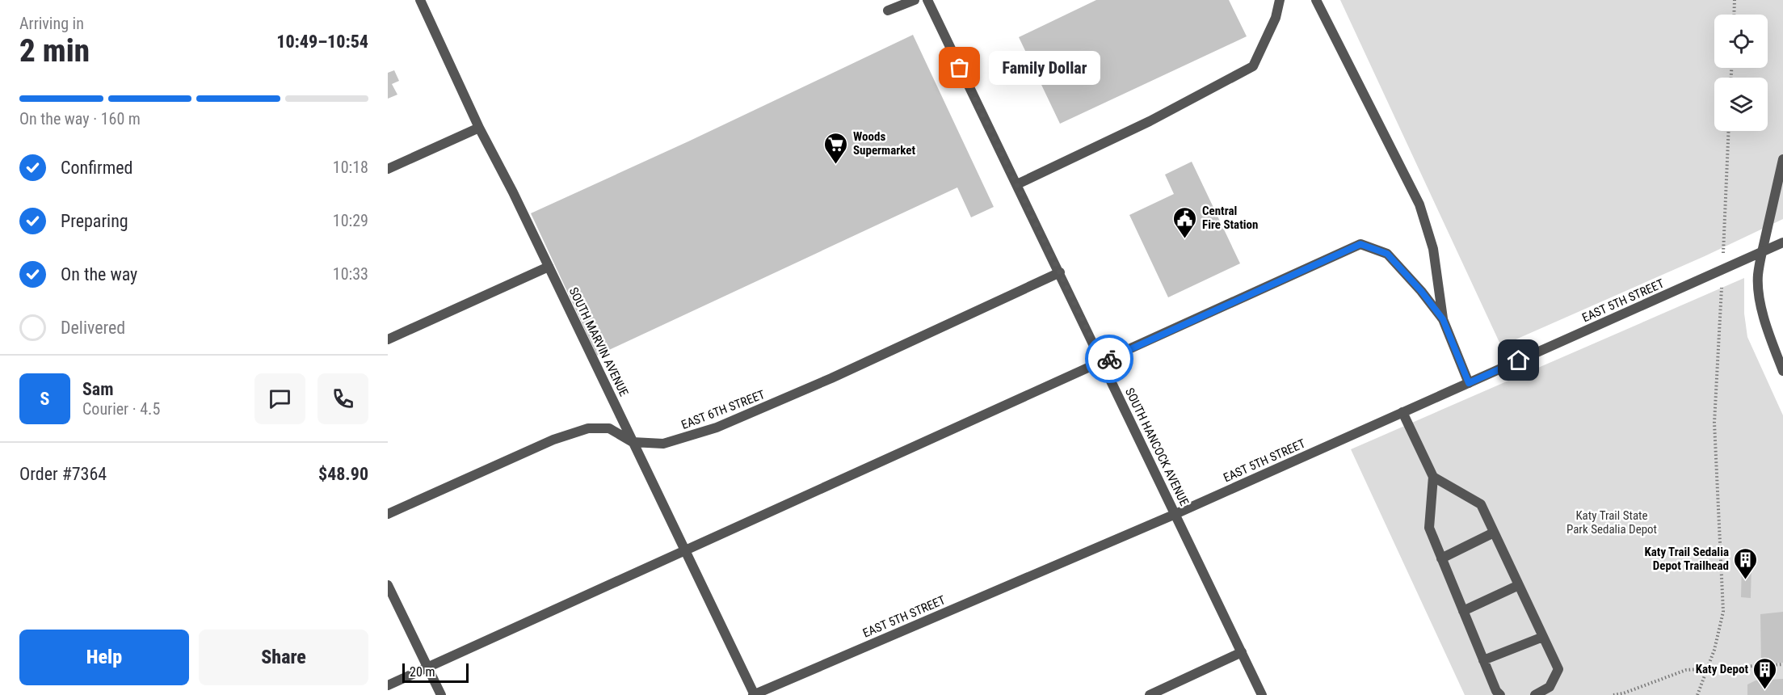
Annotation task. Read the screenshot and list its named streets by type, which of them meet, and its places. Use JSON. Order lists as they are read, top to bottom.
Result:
{
  "streets": {
    "street": [
      "EAST 5TH STREET",
      "SOUTH MARVIN AVENUE",
      "EAST 6TH STREET",
      "SOUTH HANCOCK AVENUE"
    ]
  },
  "crossings": [
    ["EAST 5TH STREET", "SOUTH MARVIN AVENUE"],
    ["EAST 5TH STREET", "SOUTH HANCOCK AVENUE"],
    ["SOUTH MARVIN AVENUE", "EAST 6TH STREET"],
    ["EAST 6TH STREET", "SOUTH HANCOCK AVENUE"]
  ],
  "parks": ["Katy Trail State Park Sedalia Depot"],
  "places": {
    "other": ["Family Dollar"],
    "supermarket": ["Woods Supermarket"],
    "public building": ["Central Fire Station"],
    "building": ["Katy Trail Sedalia Depot Trailhead", "Katy Depot"]
  },
  "scale_bar": "20 m",
  "page": {
    "heading": ["2 min", "Arriving in", "10:49–10:54"],
    "panel": [
      "Sam",
      "Courier · 4.5",
      "Order #7364",
      "$48.90"
    ],
    "bubble": "Family Dollar",
    "bar": "On the way · 160 m",
    "list": [
      ["Confirmed", "10:18"],
      ["Preparing", "10:29"],
      ["On the way", "10:33"],
      "Delivered"
    ],
    "round": "S",
    "buttons": ["Help", "Share"],
    "scale": "20 m"
  }
}
